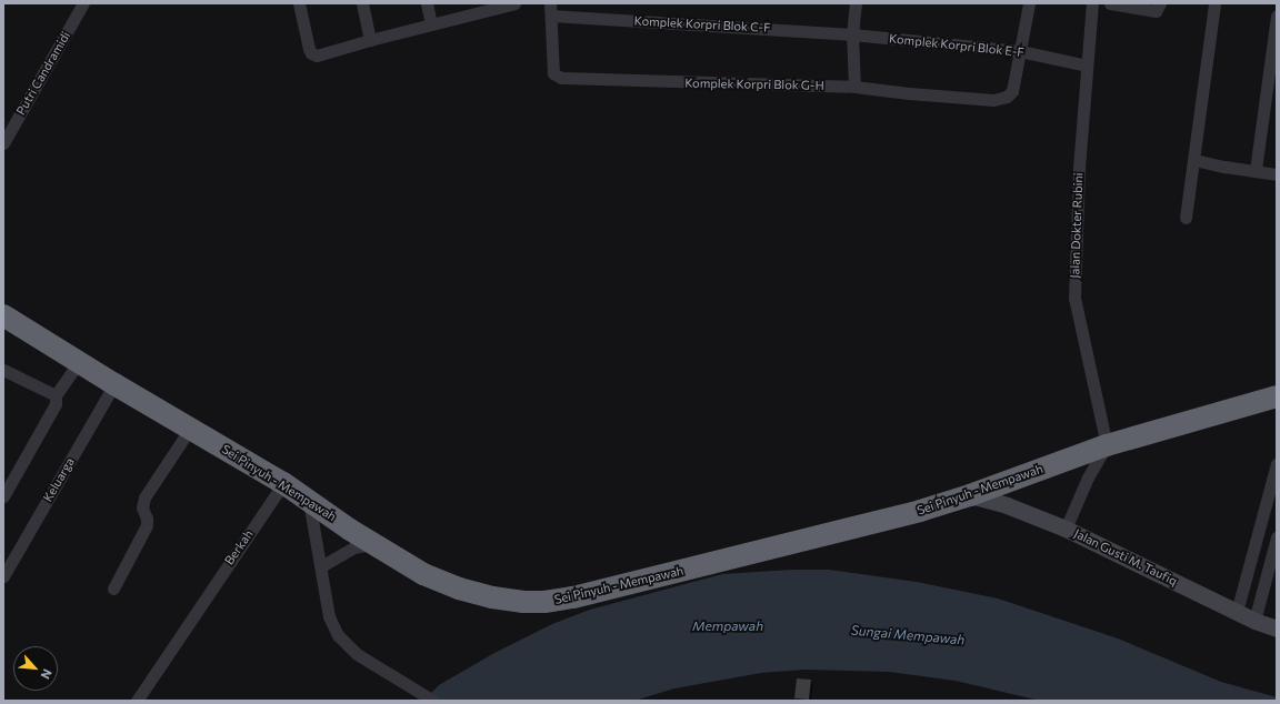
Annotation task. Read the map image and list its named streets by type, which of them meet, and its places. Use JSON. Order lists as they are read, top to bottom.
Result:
{
  "streets": {
    "highway": ["Sei Pinyuh - Mempawah"],
    "main road": ["Jalan Gusti M. Taufiq"],
    "street": [
      "Komplek Korpri Blok C-F",
      "Komplek Korpri Blok E-F",
      "Putri Candramidi",
      "Komplek Korpri Blok G-H",
      "Jalan Dokter Rubini",
      "Keluarga",
      "Berkah"
    ]
  },
  "crossings": [
    ["Komplek Korpri Blok C-F", "Komplek Korpri Blok E-F"],
    ["Komplek Korpri Blok C-F", "Komplek Korpri Blok G-H"],
    ["Komplek Korpri Blok E-F", "Komplek Korpri Blok G-H"],
    ["Komplek Korpri Blok E-F", "Jalan Dokter Rubini"],
    ["Jalan Dokter Rubini", "Sei Pinyuh - Mempawah"],
    ["Keluarga", "Sei Pinyuh - Mempawah"],
    ["Sei Pinyuh - Mempawah", "Berkah"],
    ["Sei Pinyuh - Mempawah", "Jalan Gusti M. Taufiq"]
  ],
  "water": ["Mempawah", "Sungai Mempawah"],
  "north": "bottom right"
}
